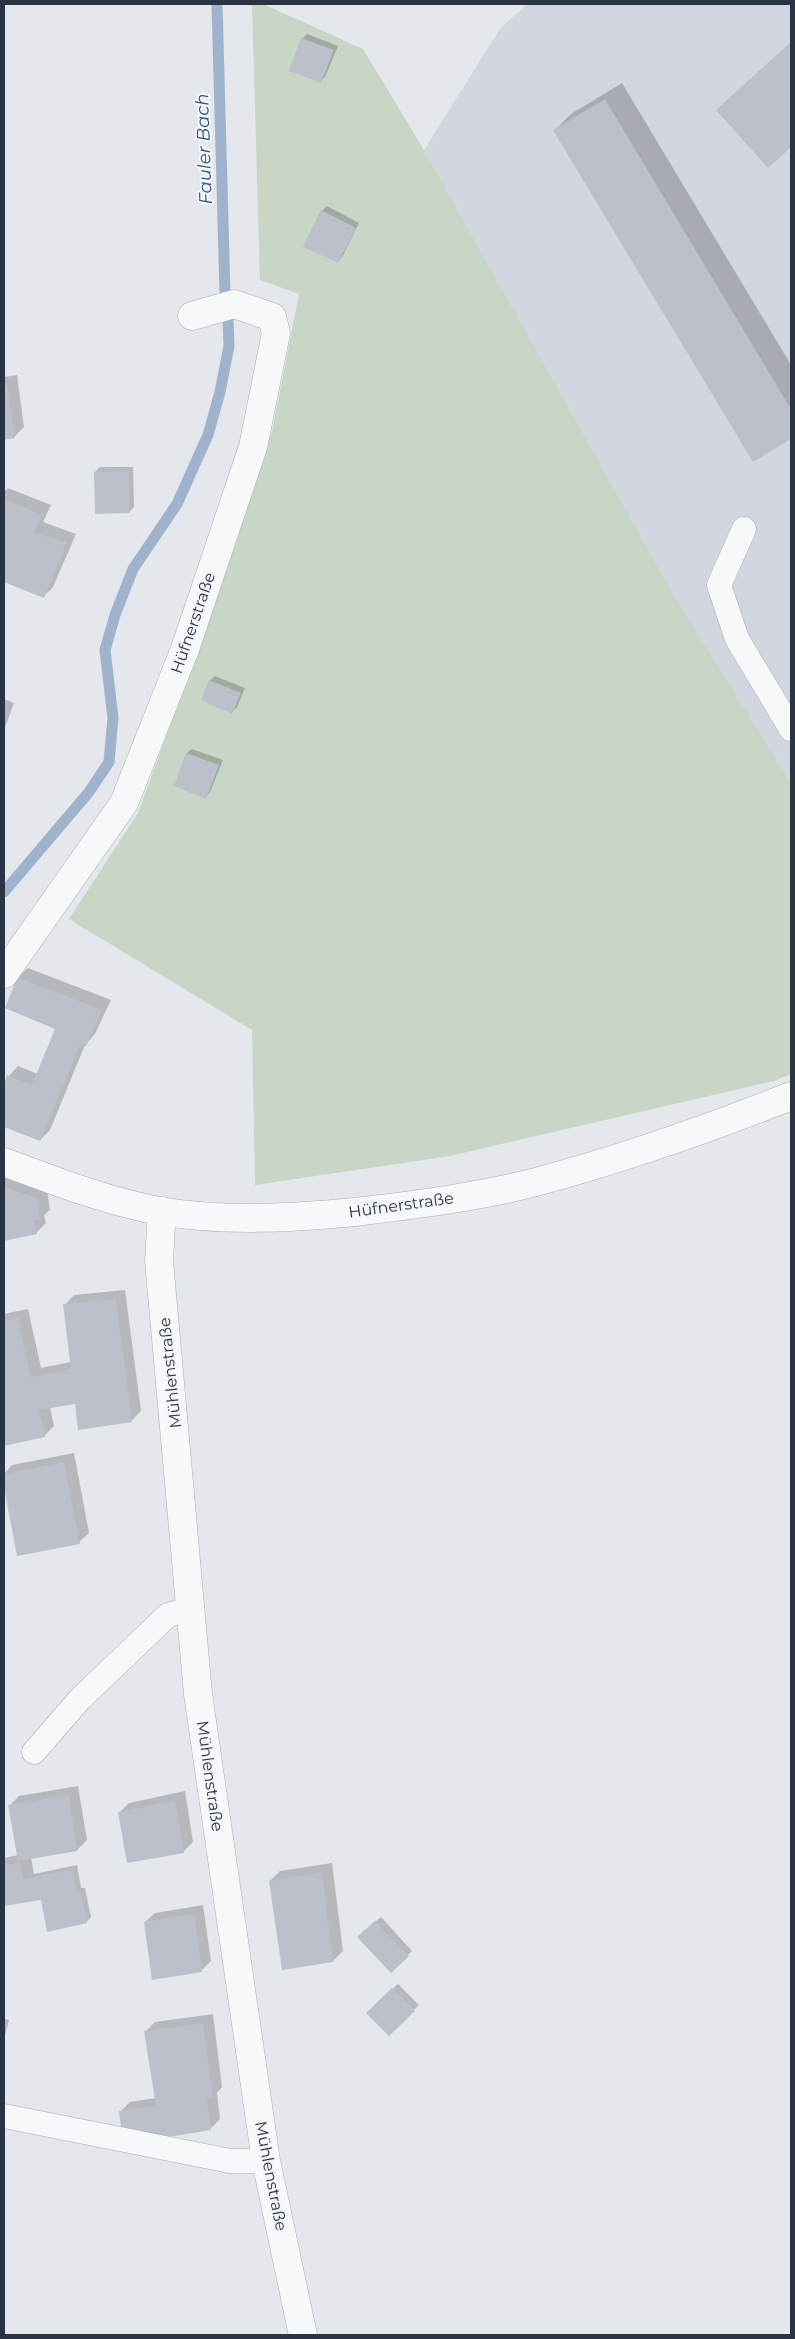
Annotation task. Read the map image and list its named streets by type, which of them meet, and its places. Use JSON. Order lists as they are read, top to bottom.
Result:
{
  "streets": {
    "street": ["Hüfnerstraße", "Mühlenstraße"]
  },
  "crossings": [
    ["Hüfnerstraße", "Mühlenstraße"]
  ],
  "water": ["Fauler Bach"]
}
